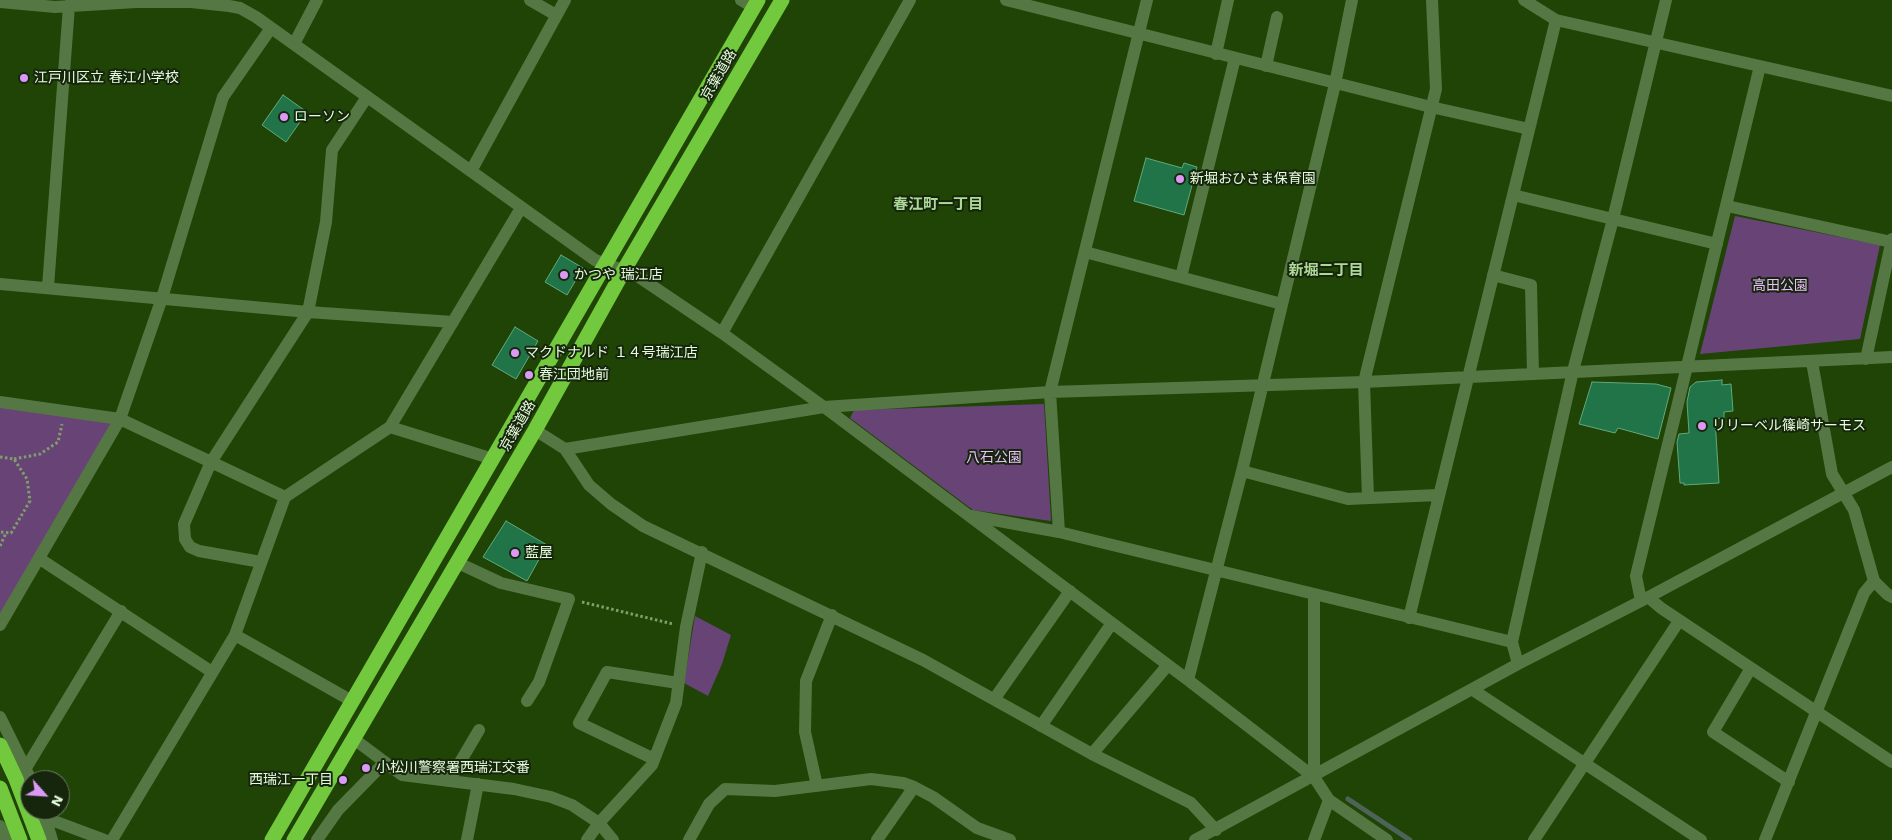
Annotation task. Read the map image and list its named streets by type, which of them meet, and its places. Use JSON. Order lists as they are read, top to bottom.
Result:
{
  "streets": {
    "highway": ["京葉道路"]
  },
  "districts": ["春江町一丁目", "新堀二丁目"],
  "parks": ["高田公園", "八石公園"],
  "places": [
    "江戸川区立 春江小学校",
    "ローソン",
    "新堀おひさま保育園",
    "かつや 瑞江店",
    "マクドナルド １４号瑞江店",
    "春江団地前",
    "リリーベル篠崎サーモス",
    "藍屋",
    "小松川警察署西瑞江交番",
    "西瑞江一丁目"
  ],
  "north": "bottom right"
}
